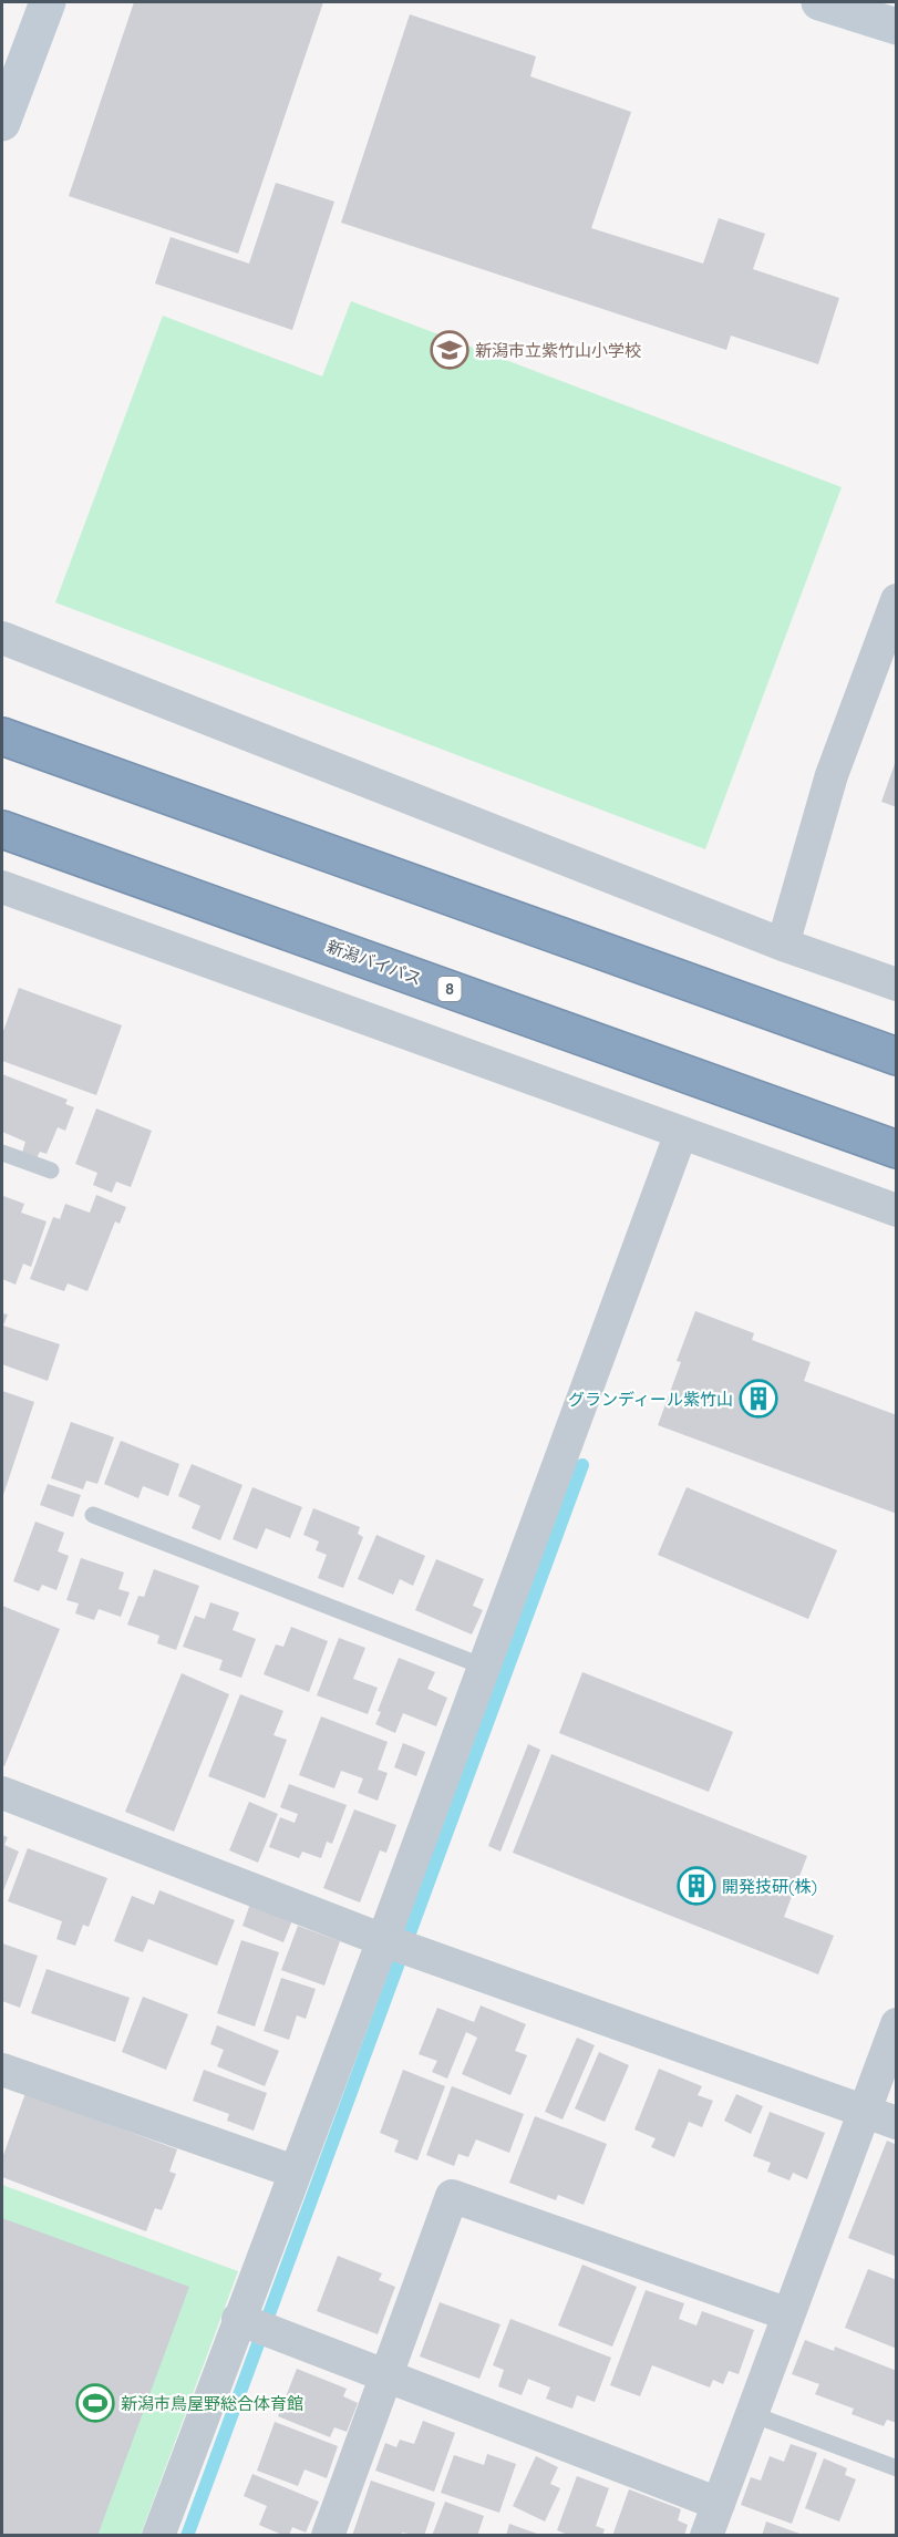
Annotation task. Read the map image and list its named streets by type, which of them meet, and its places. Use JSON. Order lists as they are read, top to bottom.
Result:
{
  "streets": {
    "highway": ["新潟バイパス", "8"]
  },
  "places": {
    "school or university": ["新潟市立紫竹山小学校"],
    "building": ["グランディール紫竹山", "開発技研(株)"],
    "sports": ["新潟市鳥屋野総合体育館"]
  }
}
